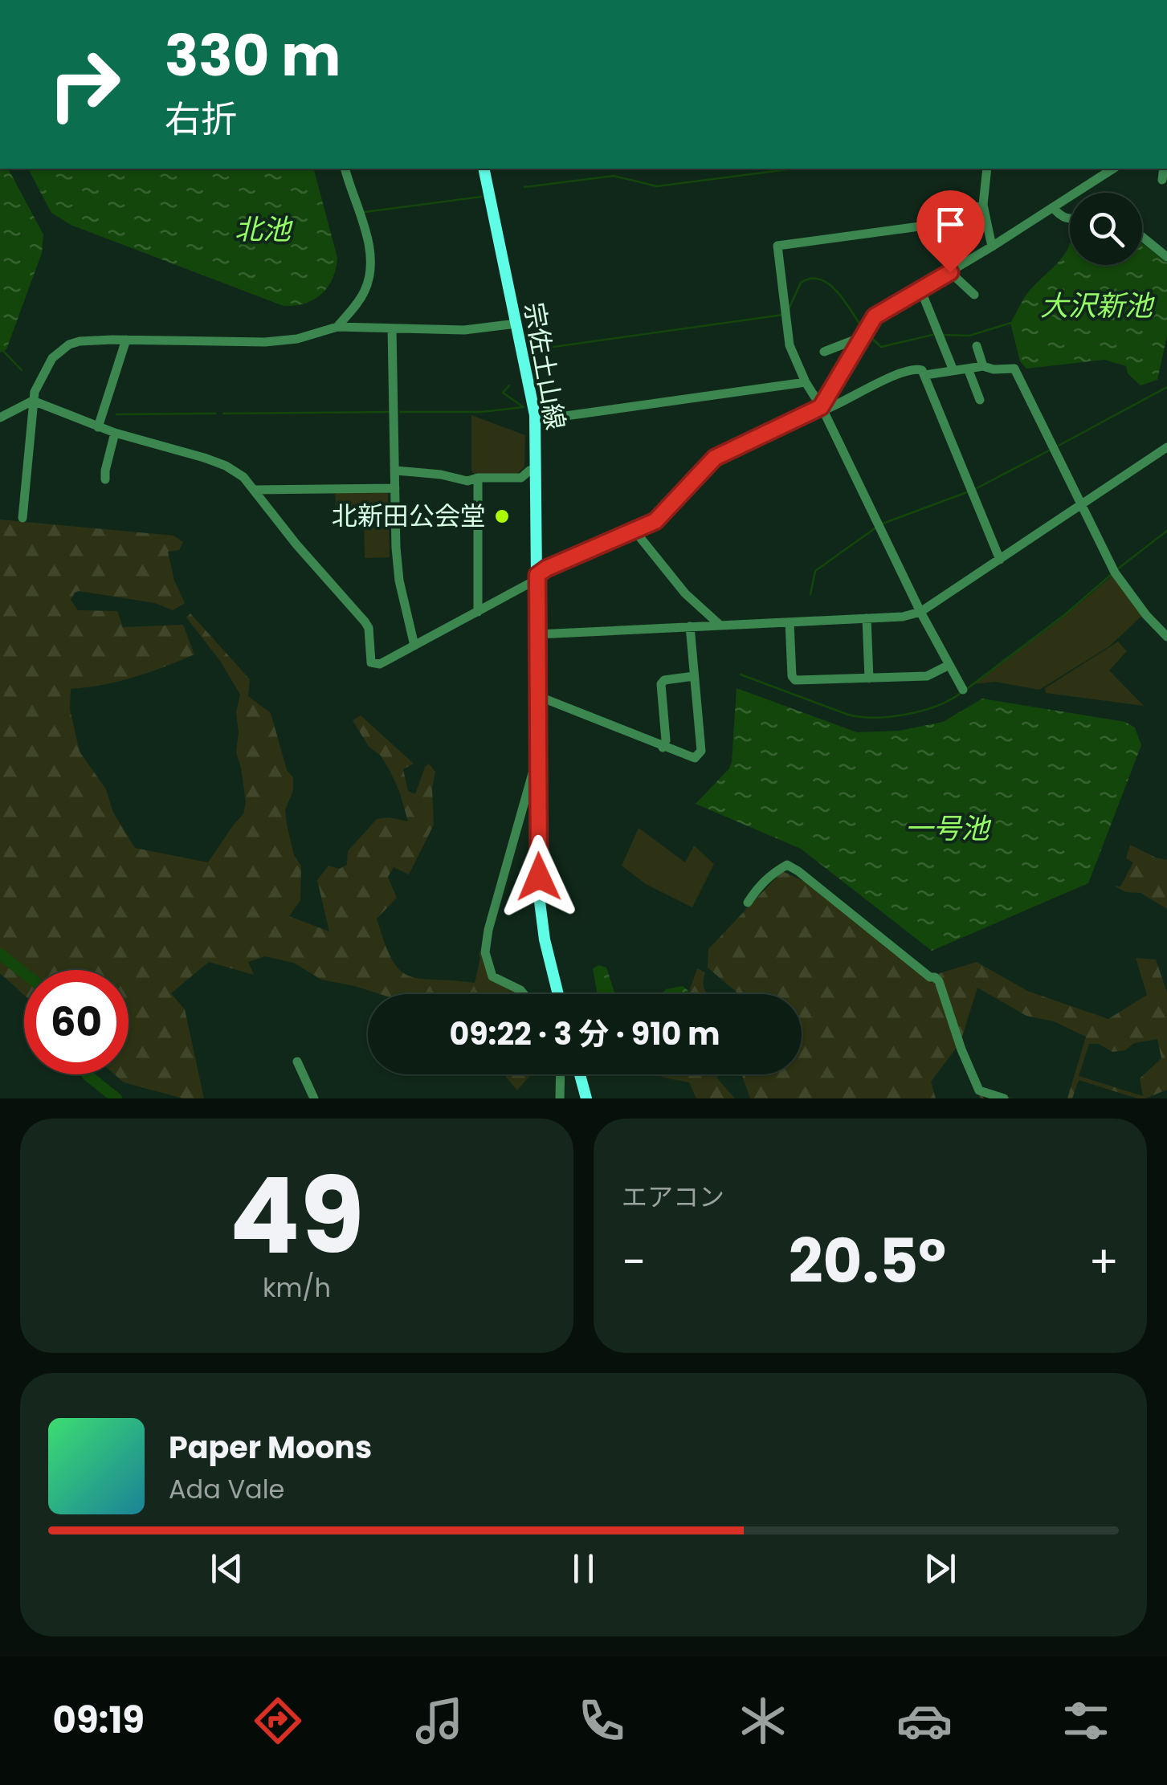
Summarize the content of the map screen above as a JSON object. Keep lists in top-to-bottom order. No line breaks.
{"streets":{"main road":["宗佐土山線"]},"water":["北池","大沢新池","一号池"],"places":["北新田公会堂"],"page":{"turn":["330 m","右折"],"limit":"60","trip":"09:22 · 3 分 · 910 m","tile":[["49","km/h"],"エアコン"],"heat":["−","20.5°","+"],"song":["Paper Moons","Ada Vale"],"tabs":"09:19"}}
